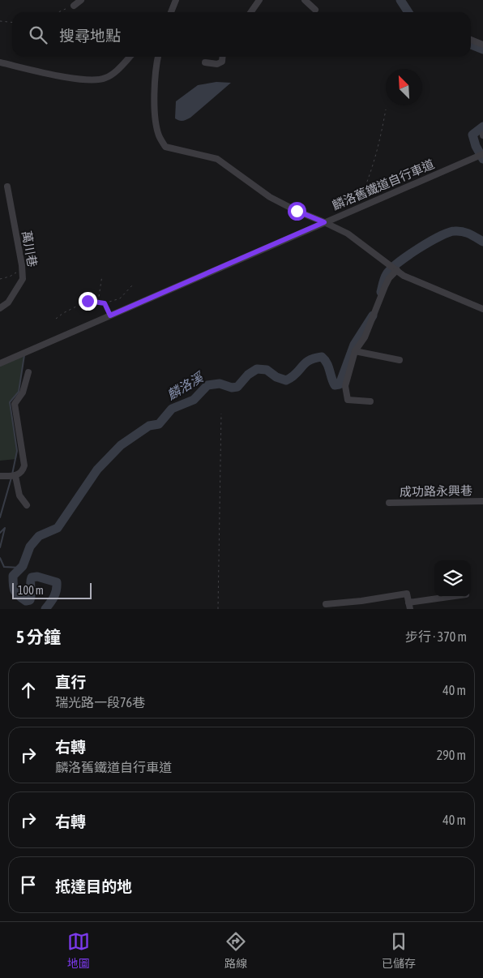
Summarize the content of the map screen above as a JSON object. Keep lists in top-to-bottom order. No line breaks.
{"streets":{"street":["麟洛舊鐵道自行車道","萬川巷","成功路永興巷"]},"water":["麟洛溪"],"scale_bar":"100 m","north":"top left","page":{"search":"搜尋地點","scale":"100 m","heading":["5 分鐘","步行 · 370 m"],"list":[["直行","瑞光路一段76巷","40 m"],["右轉","麟洛舊鐵道自行車道","290 m"],["右轉","40 m"],"抵達目的地"],"nav":["地圖","路線","已儲存"]}}
